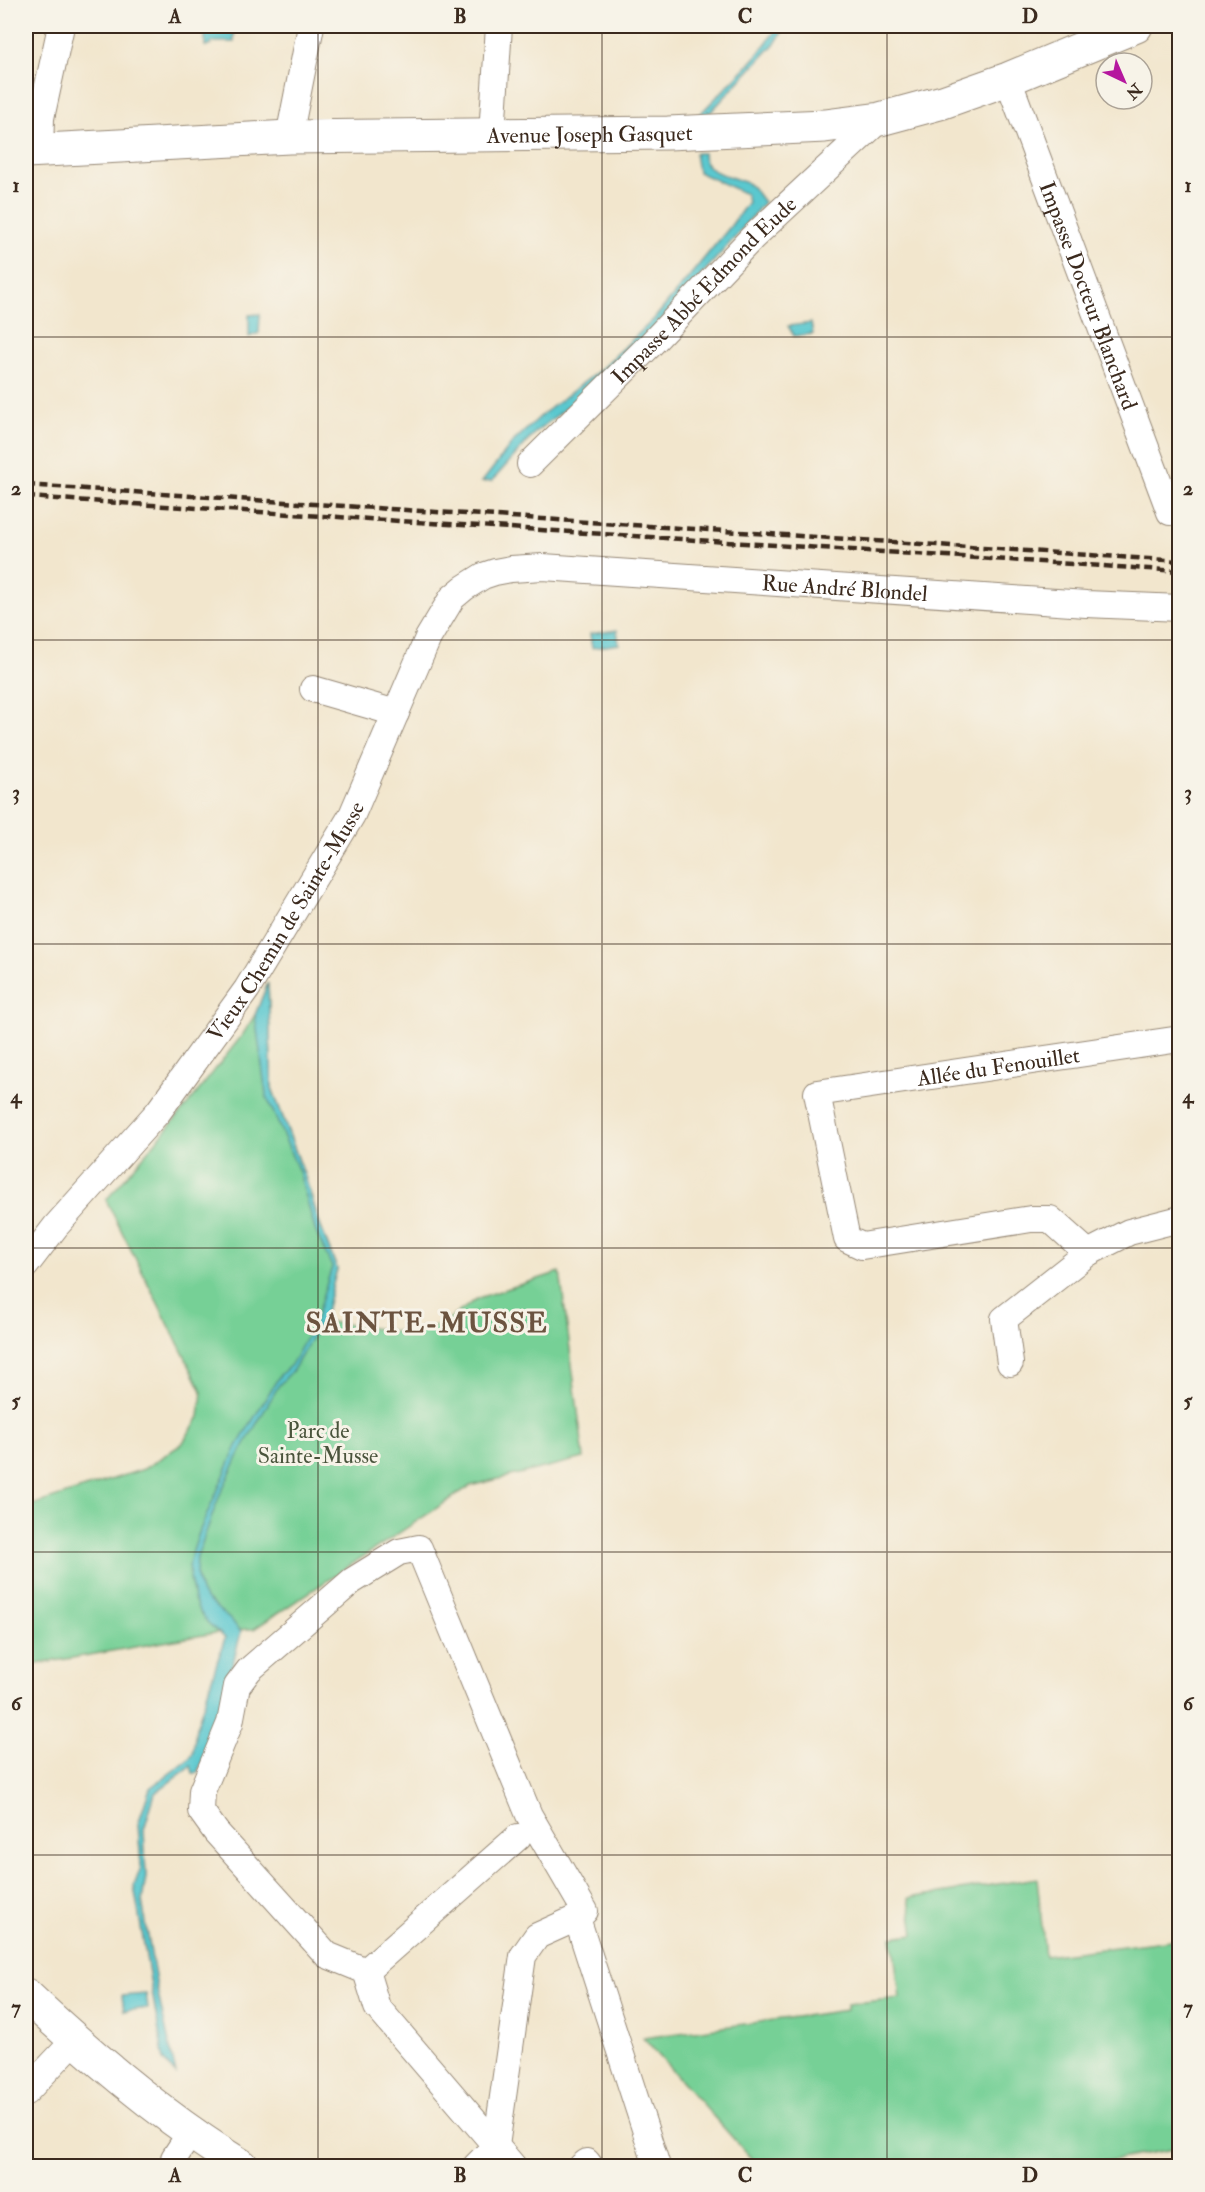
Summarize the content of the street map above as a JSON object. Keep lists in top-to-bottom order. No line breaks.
{"streets":{"main road":["Avenue Joseph Gasquet"],"street":["Impasse Abbé Edmond Eude","Impasse Docteur Blanchard","Rue André Blondel","Vieux Chemin de Sainte-Musse","Allée du Fenouillet"]},"crossings":[["Avenue Joseph Gasquet","Impasse Abbé Edmond Eude"],["Avenue Joseph Gasquet","Impasse Docteur Blanchard"],["Rue André Blondel","Vieux Chemin de Sainte-Musse"]],"districts":["SAINTE-MUSSE"],"parks":["Parc de Sainte-Musse"],"north":"bottom right","grid":{"columns":["A","B","C","D"],"rows":["1","2","3","4","5","6","7"]}}
